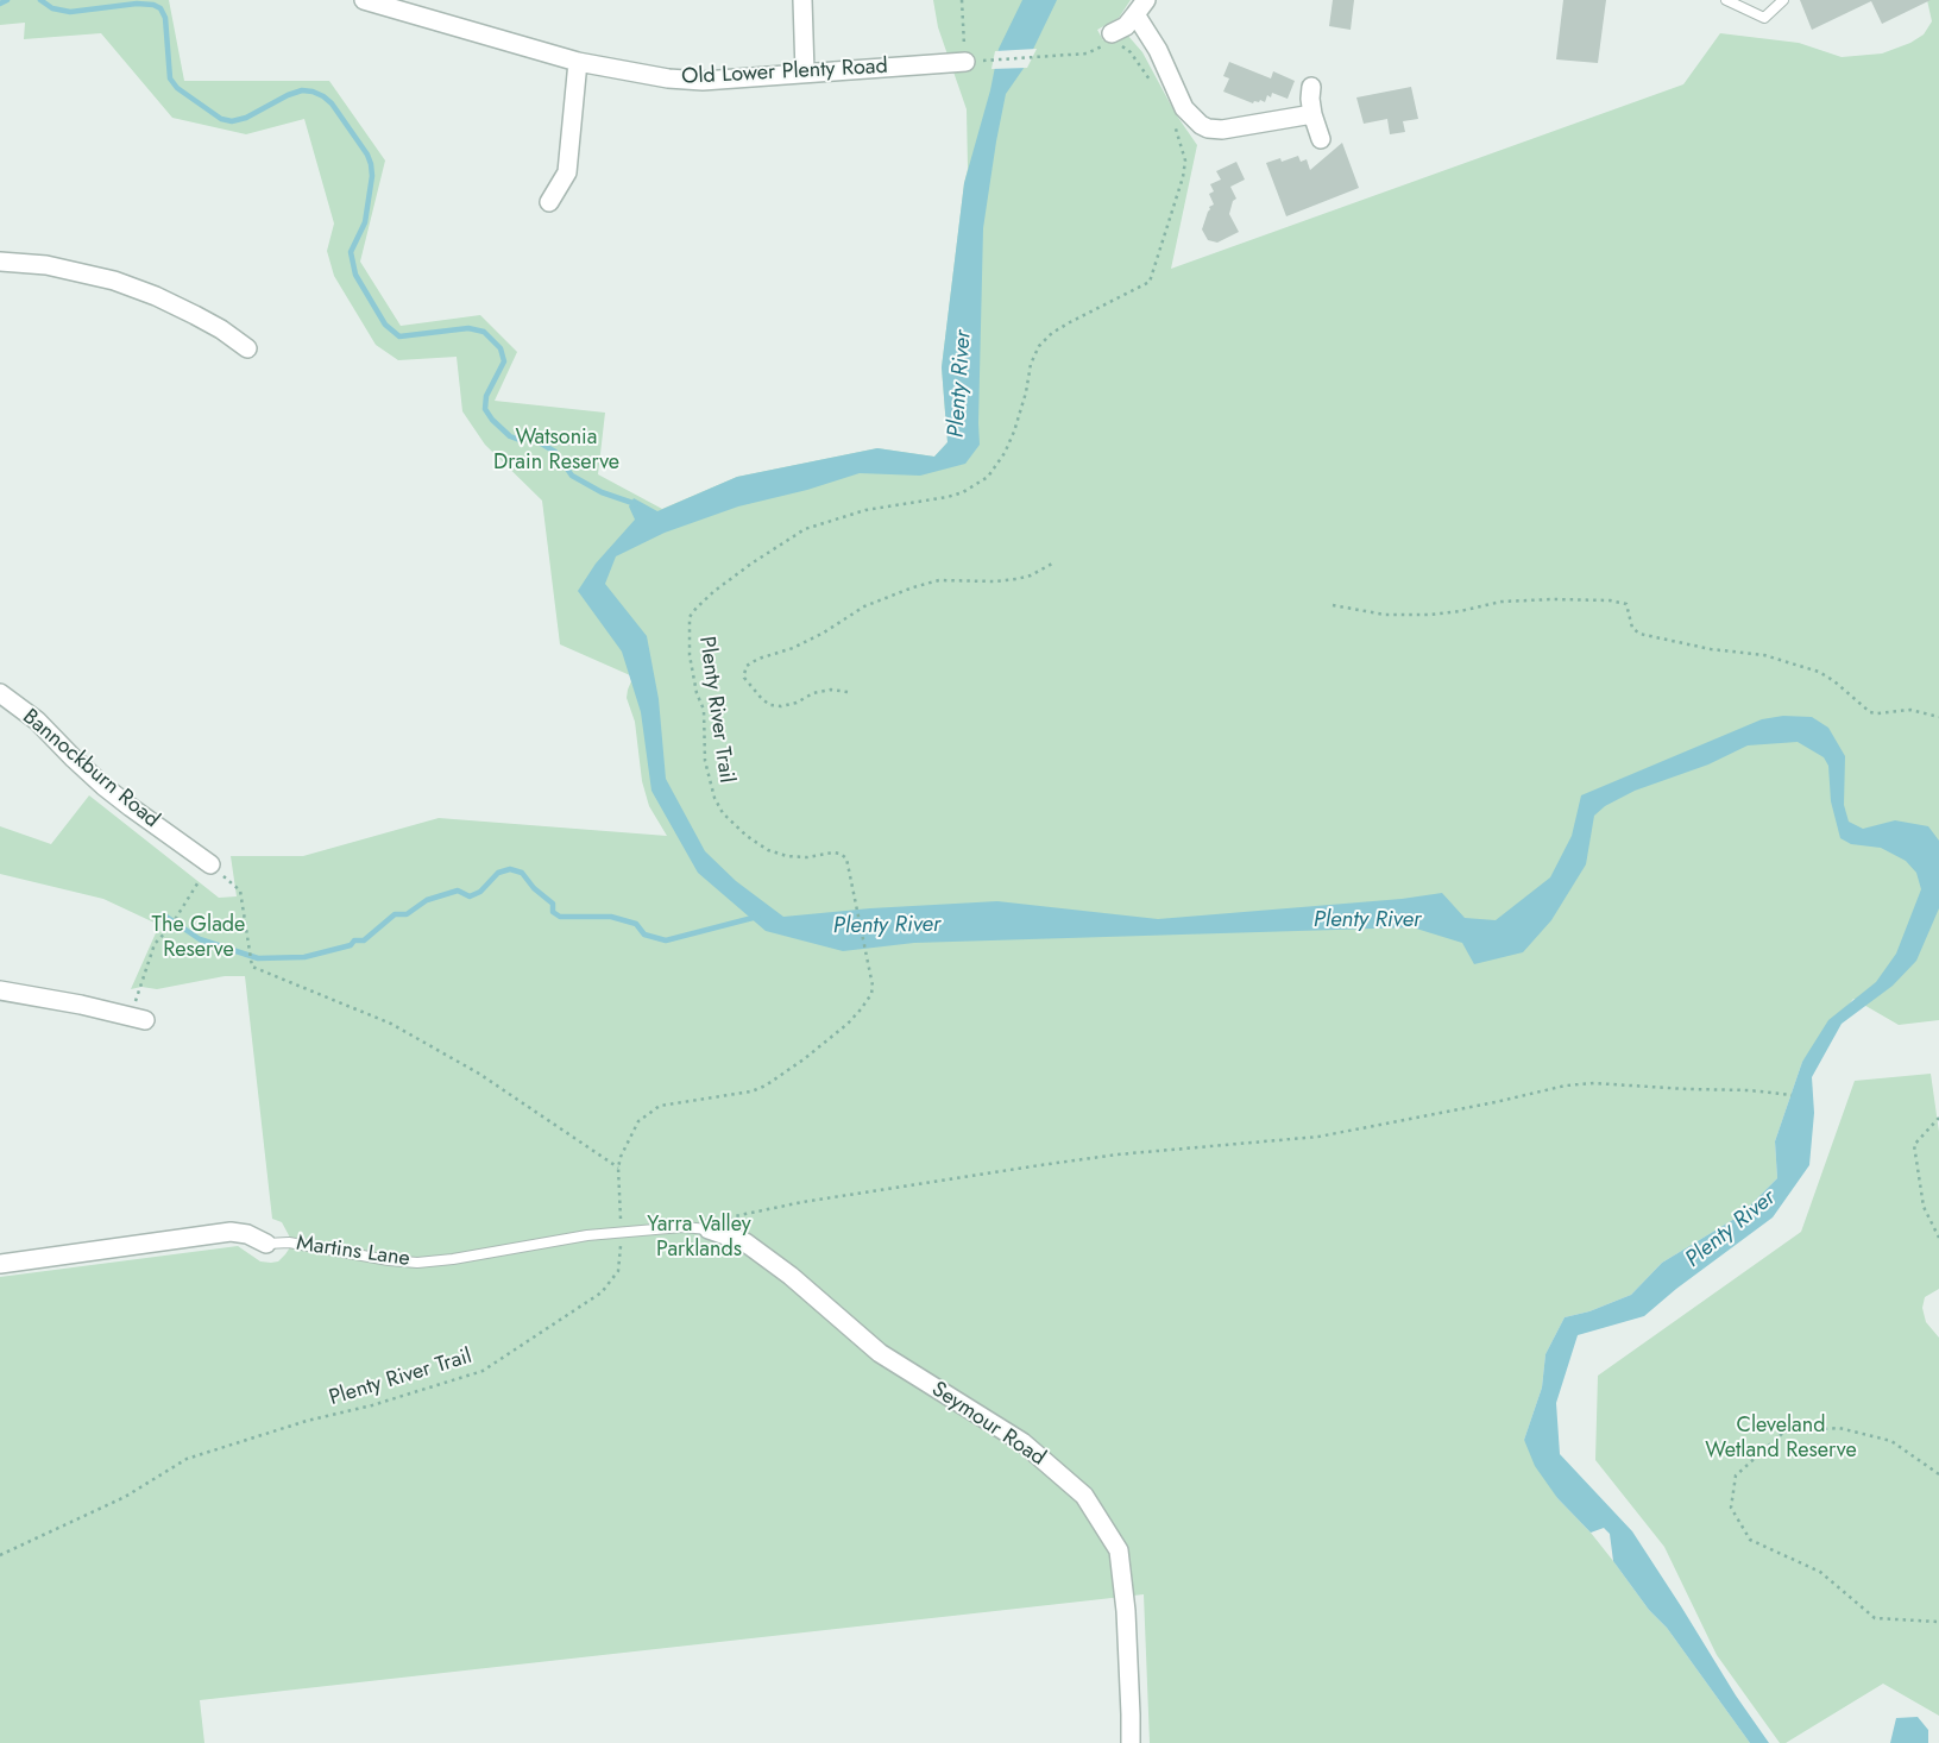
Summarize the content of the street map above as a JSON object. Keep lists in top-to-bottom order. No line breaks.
{"streets":{"street":["Old Lower Plenty Road","Bannockburn Road","Martins Lane","Seymour Road"],"path":["Plenty River Trail"]},"crossings":[["Plenty River Trail","Martins Lane"],["Martins Lane","Seymour Road"]],"water":["Plenty River"],"parks":["Watsonia Drain Reserve","The Glade Reserve","Yarra Valley Parklands","Cleveland Wetland Reserve"]}
